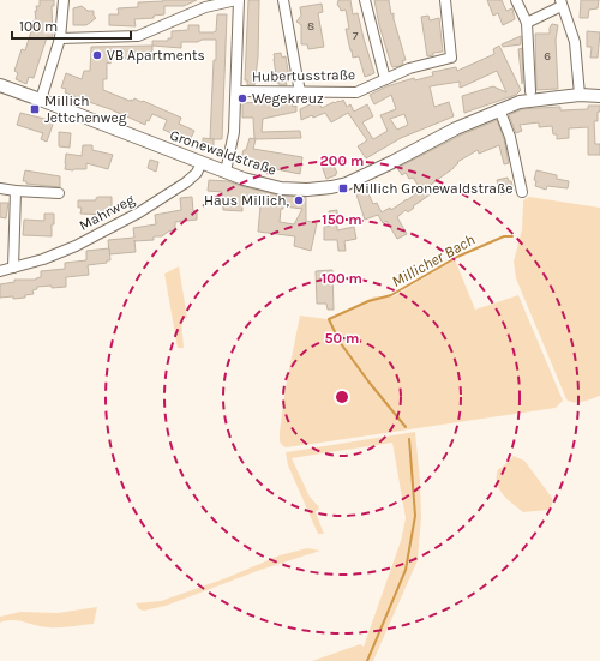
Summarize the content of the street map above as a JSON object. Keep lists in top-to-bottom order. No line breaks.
{"streets":{"main road":["Gronewaldstraße"],"street":["Hubertusstraße","Mahrweg"]},"crossings":[["Gronewaldstraße","Mahrweg"]],"water":["Millicher Bach"],"places":{"other":["VB Apartments","Wegekreuz","Haus Millich,"],"transit":["Millich Jettchenweg","Millich Gronewaldstraße"]},"house_numbers":["8","7","6"],"scale_bar":"100 m","rings":["200 m","150 m","100 m","50 m"]}
